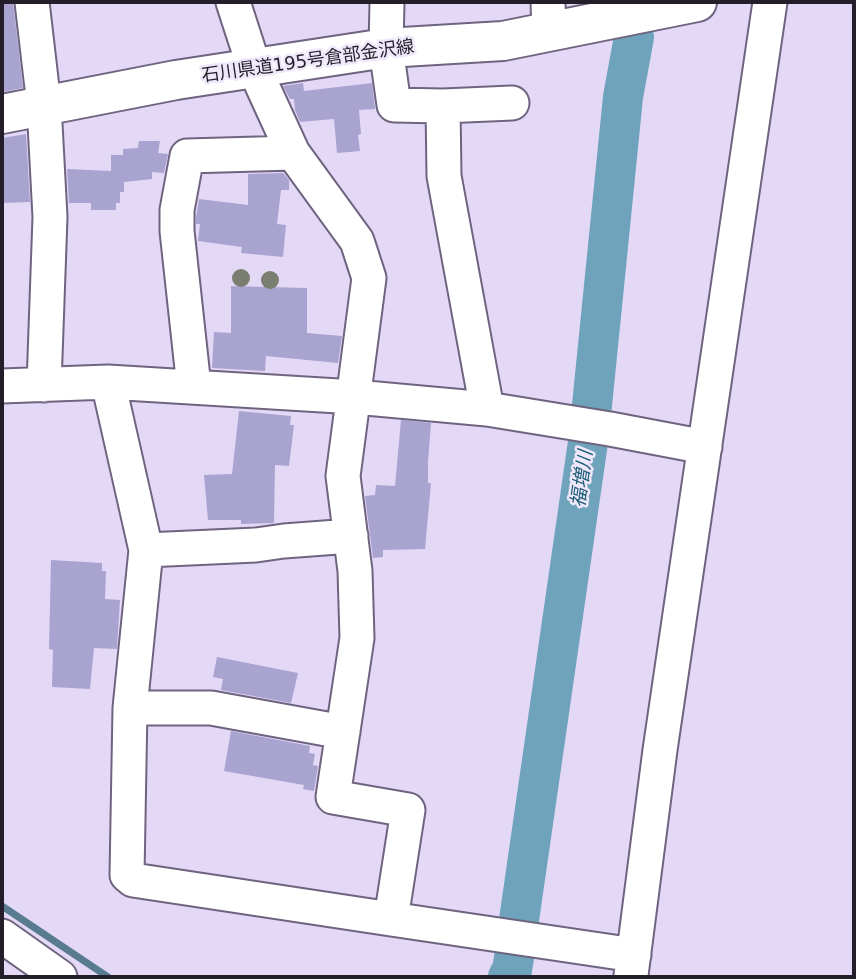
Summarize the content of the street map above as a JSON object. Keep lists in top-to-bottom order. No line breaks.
{"streets":{"main road":["石川県道195号倉部金沢線"]},"water":["福増川"]}
